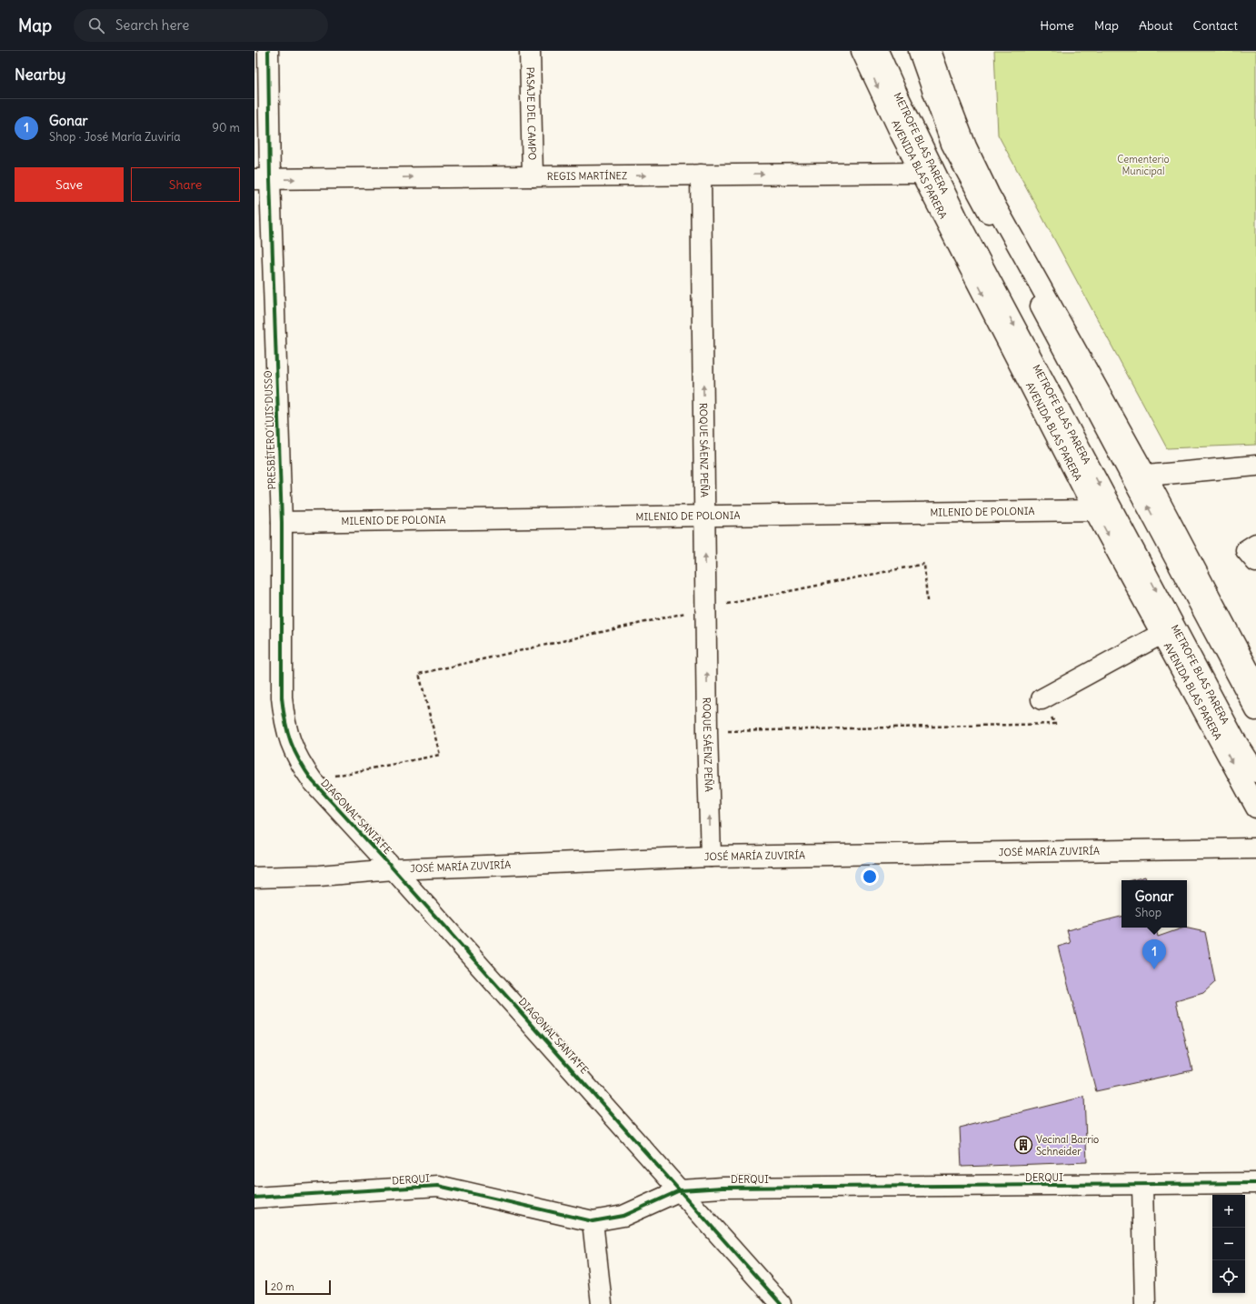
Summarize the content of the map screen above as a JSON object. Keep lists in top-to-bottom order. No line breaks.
{"streets":{"street":["PASAJE DEL CAMPO","METROFE BLAS PARERA","AVENIDA BLAS PARERA","REGIS MARTÍNEZ","PRESBÍTERO LUIS DUSSO","ROQUE SÁENZ PEÑA","MILENIO DE POLONIA","DIAGONAL SANTA FE","JOSÉ MARÍA ZUVIRÍA","DERQUI"]},"crossings":[["PASAJE DEL CAMPO","REGIS MARTÍNEZ"],["AVENIDA BLAS PARERA","REGIS MARTÍNEZ"],["AVENIDA BLAS PARERA","MILENIO DE POLONIA"],["REGIS MARTÍNEZ","PRESBÍTERO LUIS DUSSO"],["REGIS MARTÍNEZ","ROQUE SÁENZ PEÑA"],["PRESBÍTERO LUIS DUSSO","MILENIO DE POLONIA"],["PRESBÍTERO LUIS DUSSO","DIAGONAL SANTA FE"],["ROQUE SÁENZ PEÑA","MILENIO DE POLONIA"],["ROQUE SÁENZ PEÑA","JOSÉ MARÍA ZUVIRÍA"],["DIAGONAL SANTA FE","JOSÉ MARÍA ZUVIRÍA"],["DIAGONAL SANTA FE","DERQUI"]],"one_way":["REGIS MARTÍNEZ","ROQUE SÁENZ PEÑA"],"parks":["Cementerio Municipal"],"places":{"building":["Vecinal Barrio Schneider"]},"scale_bar":"20 m","page":{"header":"Map","search":"Search here","nav":["Home","Map","About","Contact"],"heading":"Nearby","list":[{"mark":"1","name":"Gonar","note":"Shop · José María Zuviría","value":"90 m"}],"buttons":["Save","Share"],"popup":["Gonar","Shop"],"pins":"1","map_buttons":["+","−"],"scale":"20 m"}}
